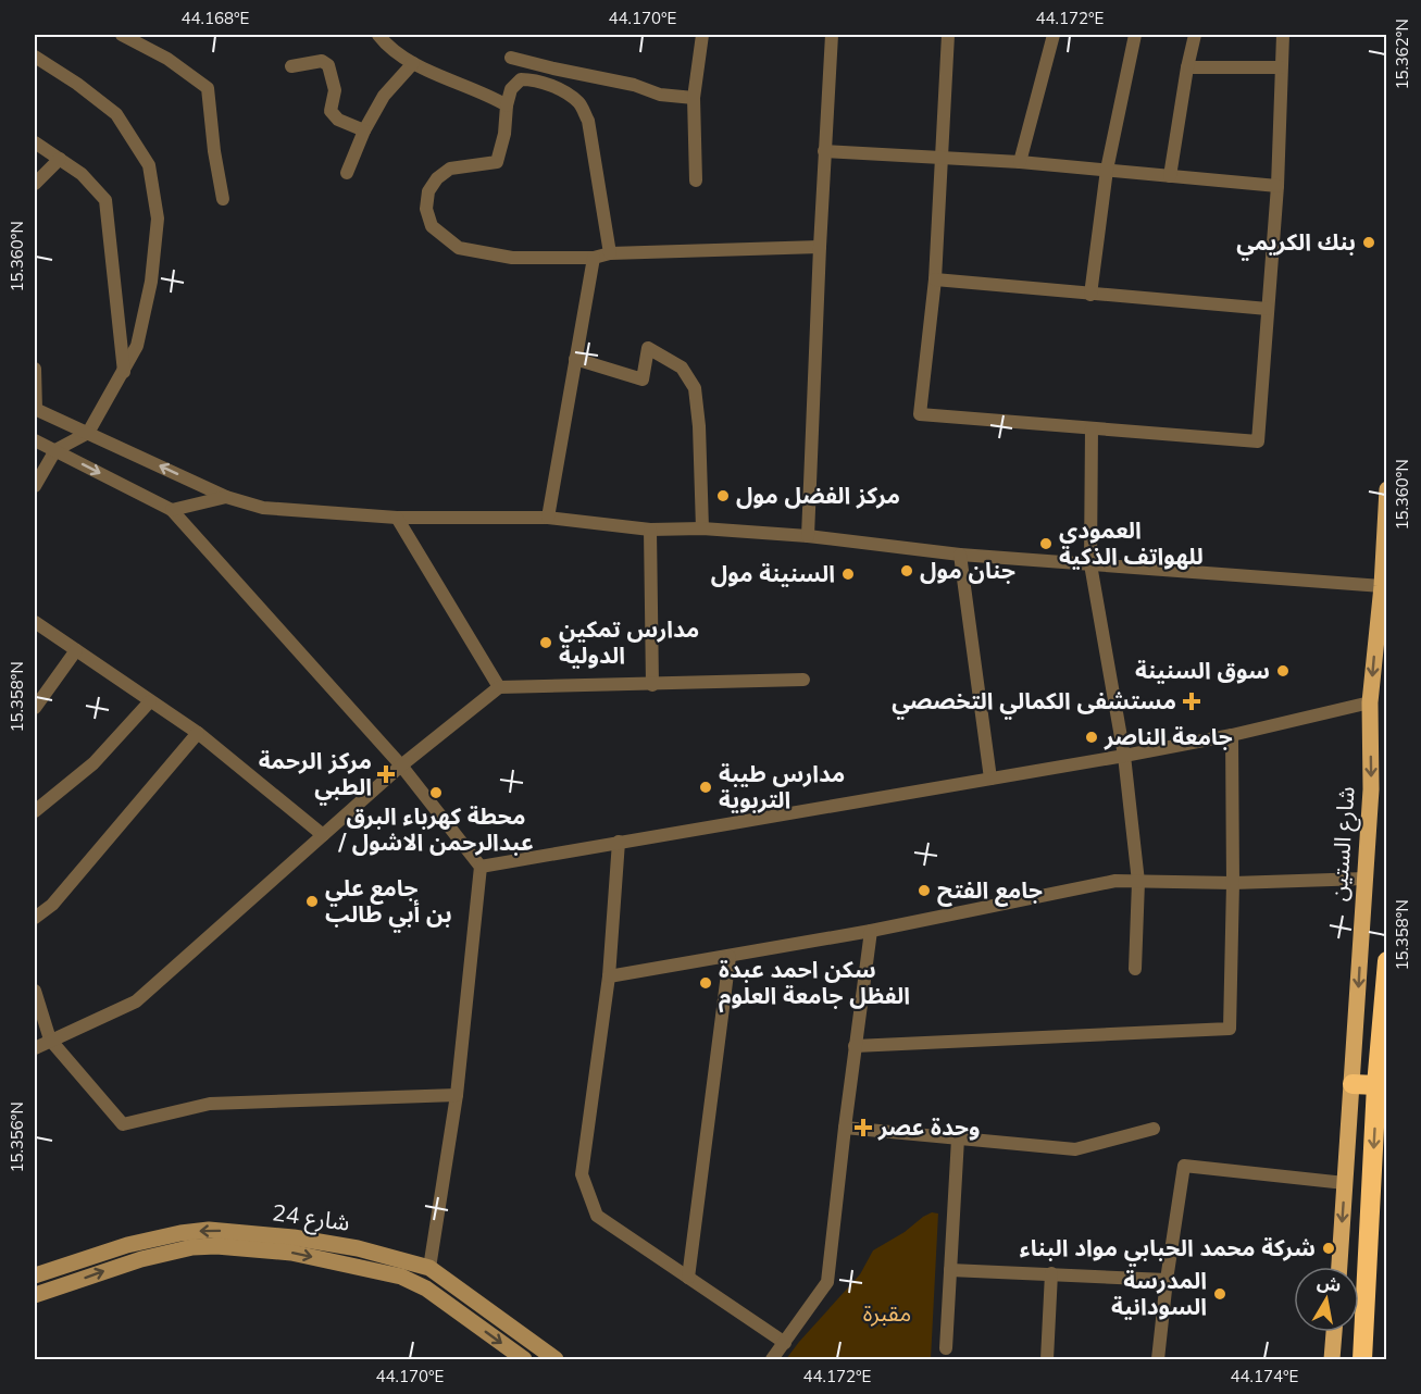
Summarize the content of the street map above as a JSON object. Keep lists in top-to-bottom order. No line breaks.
{"streets":{"main road":["شارع الستين"],"street":["شارع 24"]},"one_way":["شارع الستين"],"parks":["مقبرة"],"places":{"other":["بنك الكريمي","مركز الفضل مول","العمودي للهواتف الذكية","جنان مول","السنينة مول","مدارس تمكين الدولية","سوق السنينة","جامعة الناصر","مدارس طيبة التربوية","محطة كهرباء البرق / عبدالرحمن الاشول","جامع الفتح","جامع علي بن أبي طالب","سكن احمد عبدة الفظل جامعة العلوم","شركة محمد الحبابي مواد البناء","المدرسة السودانية"],"health":["مستشفى الكمالي التخصصي","مركز الرحمة الطبي","وحدة عصر"]},"north":"top","coordinates":["44.168°E","44.170°E","44.172°E","15.362°N","15.360°N","15.358°N","15.356°N","44.174°E"]}
